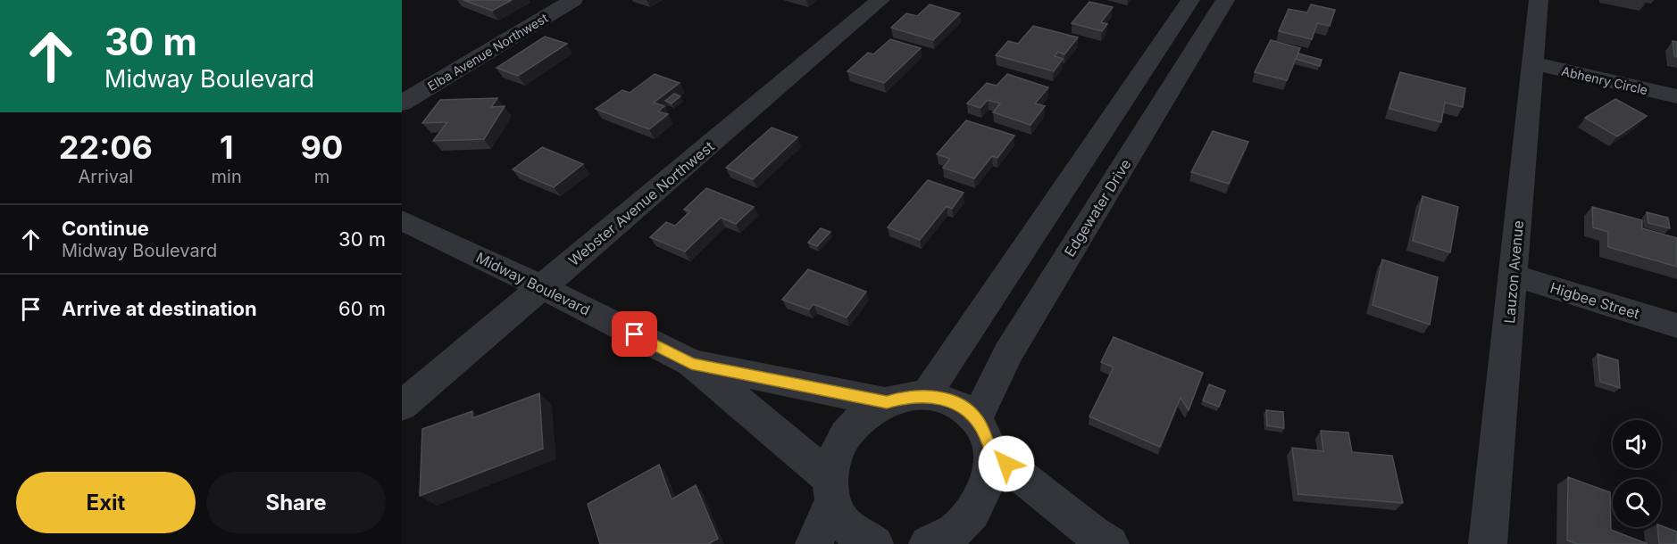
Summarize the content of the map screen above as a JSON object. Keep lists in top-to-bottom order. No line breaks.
{"streets":{"street":["Elba Avenue Northwest","Abhenry Circle","Webster Avenue Northwest","Edgewater Drive","Lauzon Avenue","Midway Boulevard","Higbee Street"]},"crossings":[["Abhenry Circle","Lauzon Avenue"],["Webster Avenue Northwest","Midway Boulevard"],["Lauzon Avenue","Higbee Street"]],"page":{"turn":["30 m","Midway Boulevard"],"eta":["22:06","Arrival","1","min","90","m"],"list":[{"name":"Continue","note":"Midway Boulevard","value":"30 m"},{"name":"Arrive at destination","value":"60 m"}],"buttons":["Exit","Share"]}}
